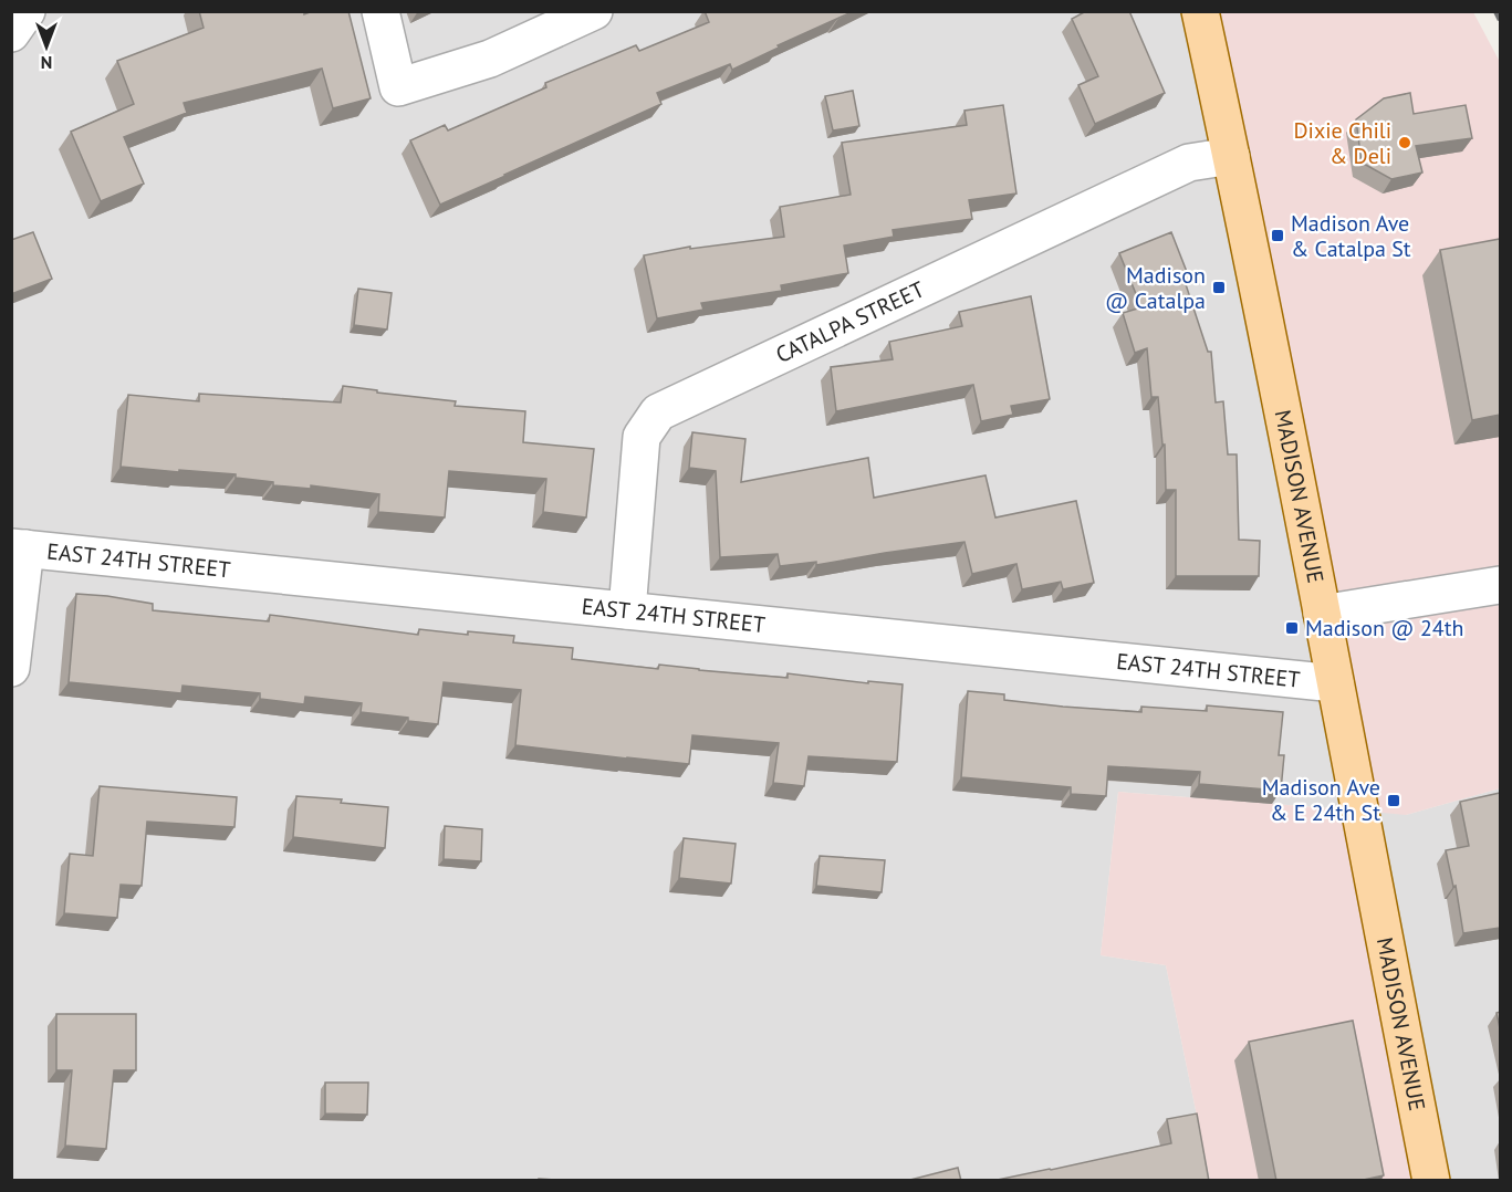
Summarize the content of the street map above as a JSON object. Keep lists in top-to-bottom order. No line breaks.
{"streets":{"main road":["MADISON AVENUE"],"street":["CATALPA STREET","EAST 24TH STREET"]},"crossings":[["CATALPA STREET","MADISON AVENUE"],["CATALPA STREET","EAST 24TH STREET"],["MADISON AVENUE","EAST 24TH STREET"]],"places":{"other":["Dixie Chili & Deli"],"transit":["Madison Ave & Catalpa St","Madison @ Catalpa","Madison @ 24th","Madison Ave & E 24th St"]},"north":"bottom"}
